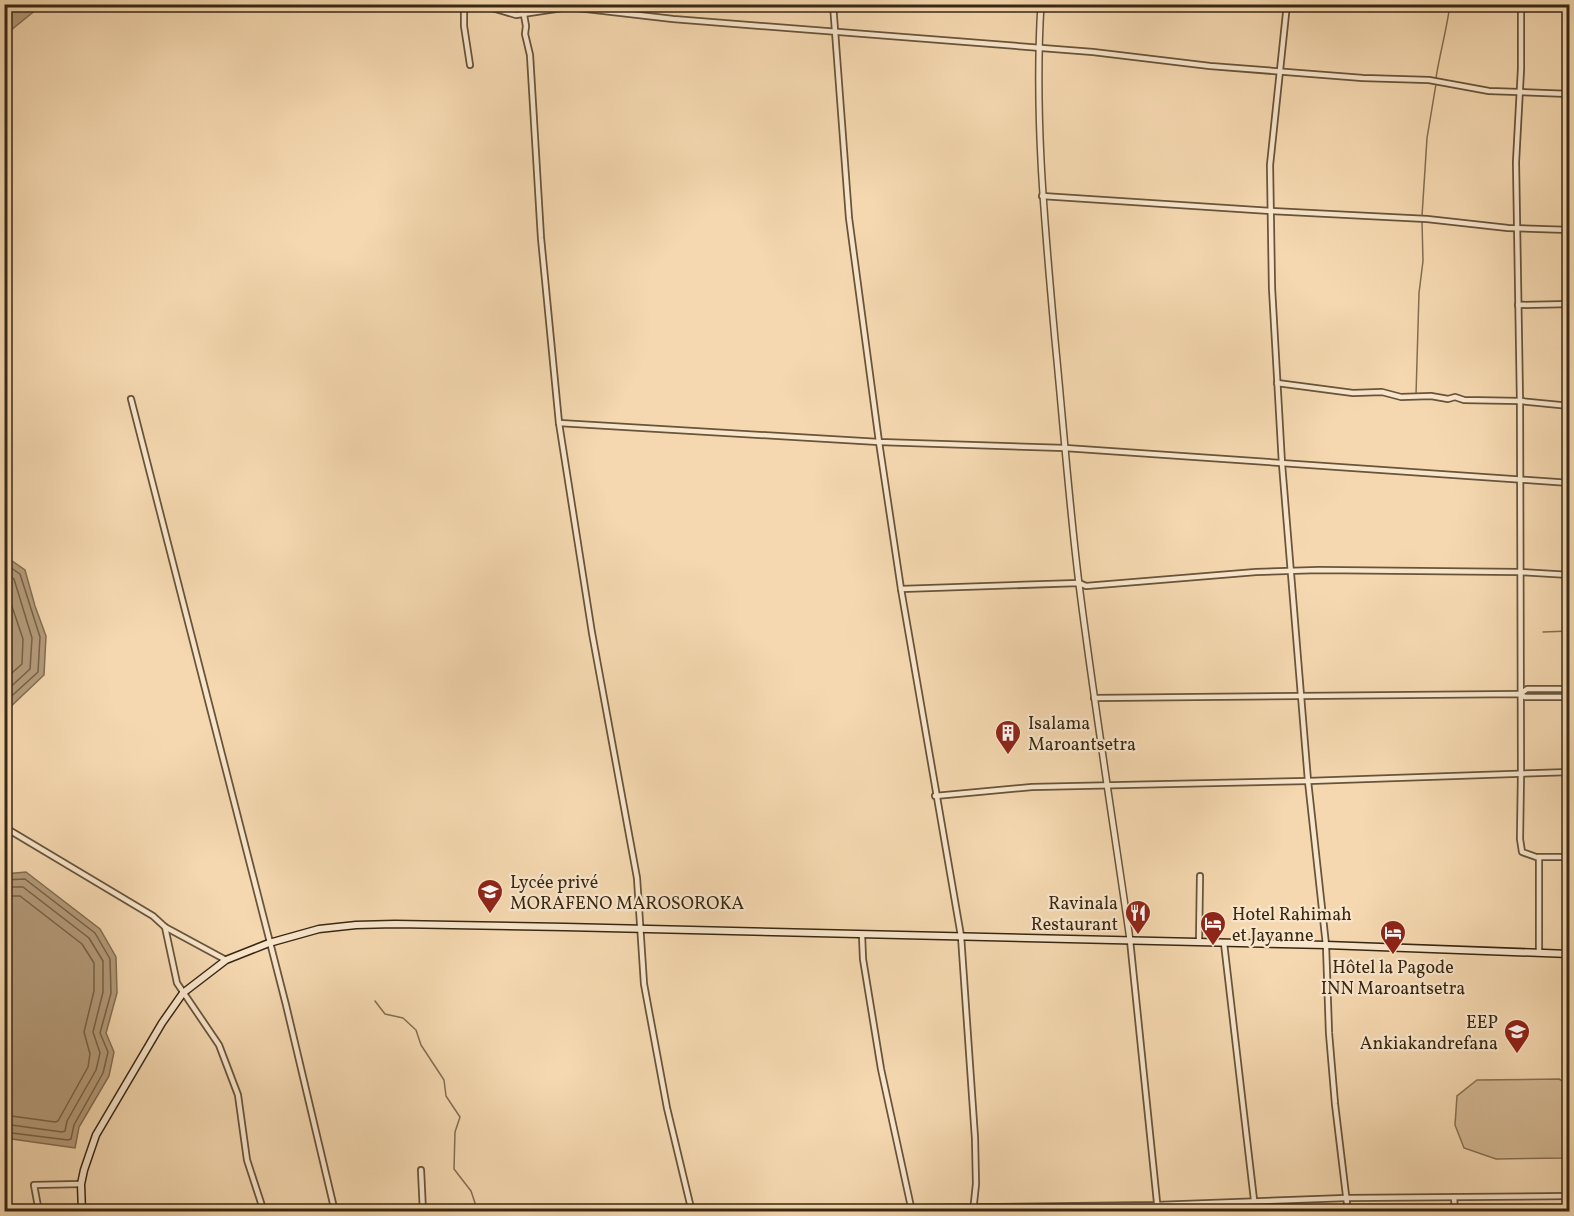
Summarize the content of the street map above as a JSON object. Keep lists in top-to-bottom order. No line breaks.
{"places":{"building":["Isalama Maroantsetra"],"school or university":["Lycée privé MORAFENO MAROSOROKA","EEP Ankiakandrefana"],"restaurant":["Ravinala Restaurant"],"hotel":["Hotel Rahimah et Jayanne","Hôtel la Pagode INN Maroantsetra"]}}
